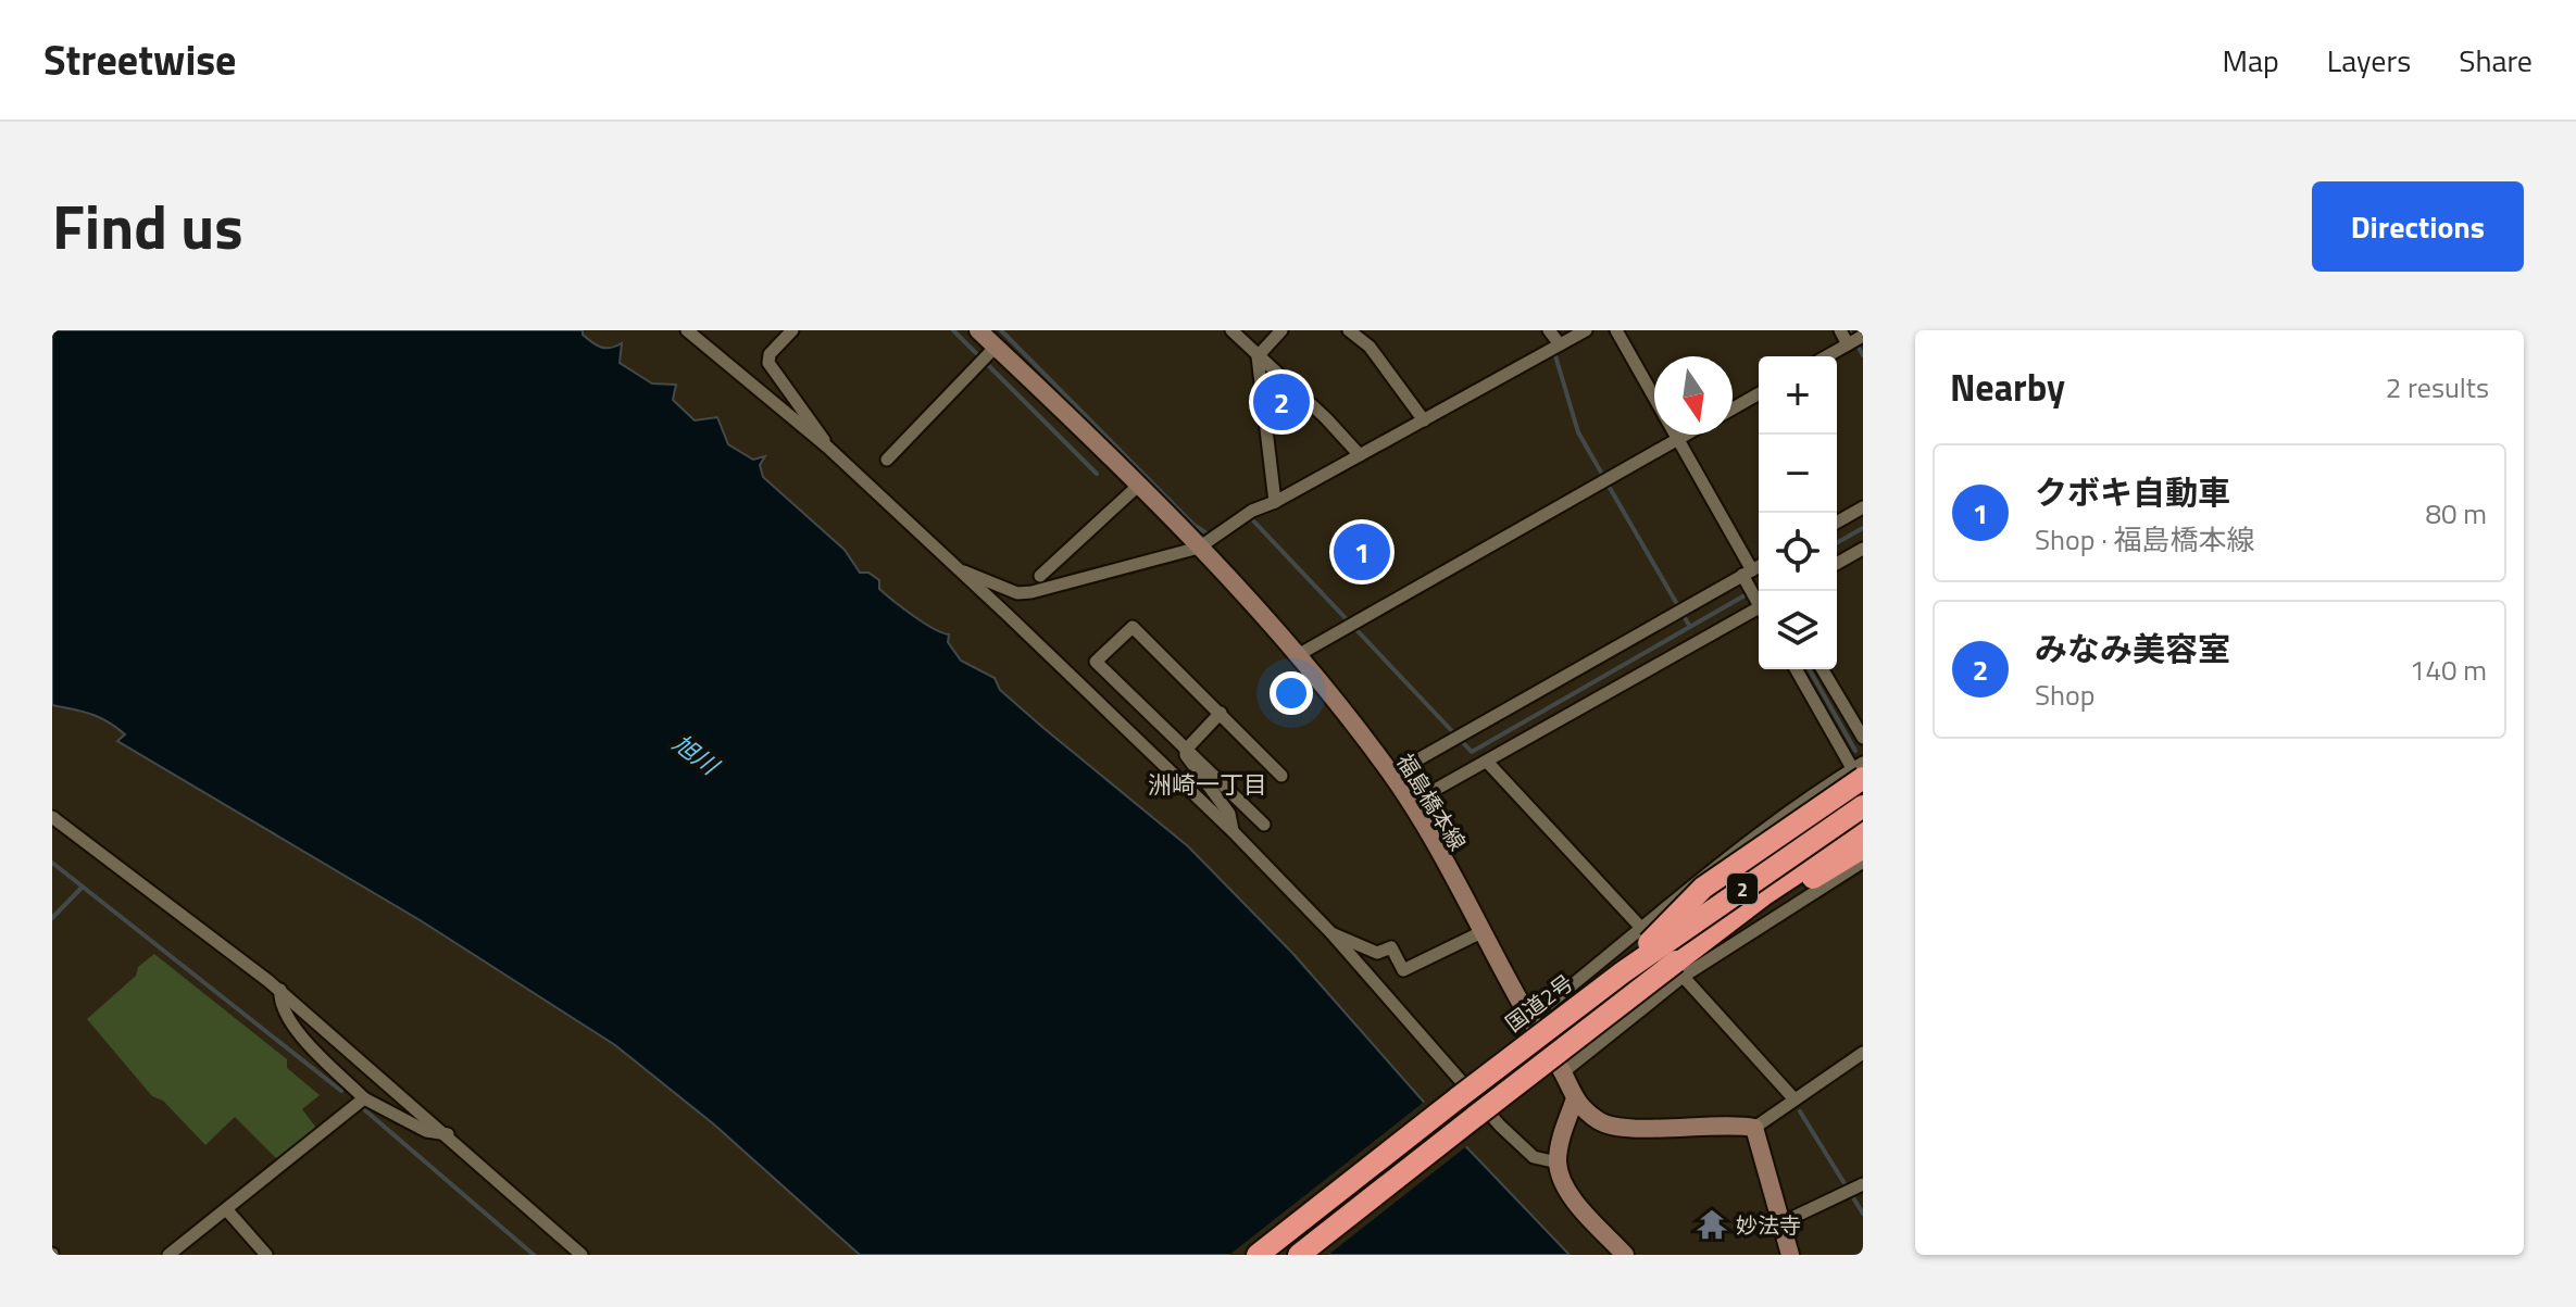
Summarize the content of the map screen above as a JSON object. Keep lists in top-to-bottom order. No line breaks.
{"streets":{"highway":["2","国道2号"],"main road":["福島橋本線"]},"districts":["洲崎一丁目"],"water":["旭川"],"places":{"temple":["妙法寺"]},"north":"bottom","page":{"header":"Streetwise","nav":["Map","Layers","Share"],"title":"Find us","buttons":"Directions","heading":["Nearby","2 results"],"map_buttons":["+","−"],"pins":["2","1"],"list":[{"mark":"1","name":"クボキ自動車","note":"Shop · 福島橋本線","value":"80 m"},{"mark":"2","name":"みなみ美容室","note":"Shop","value":"140 m"}]}}
